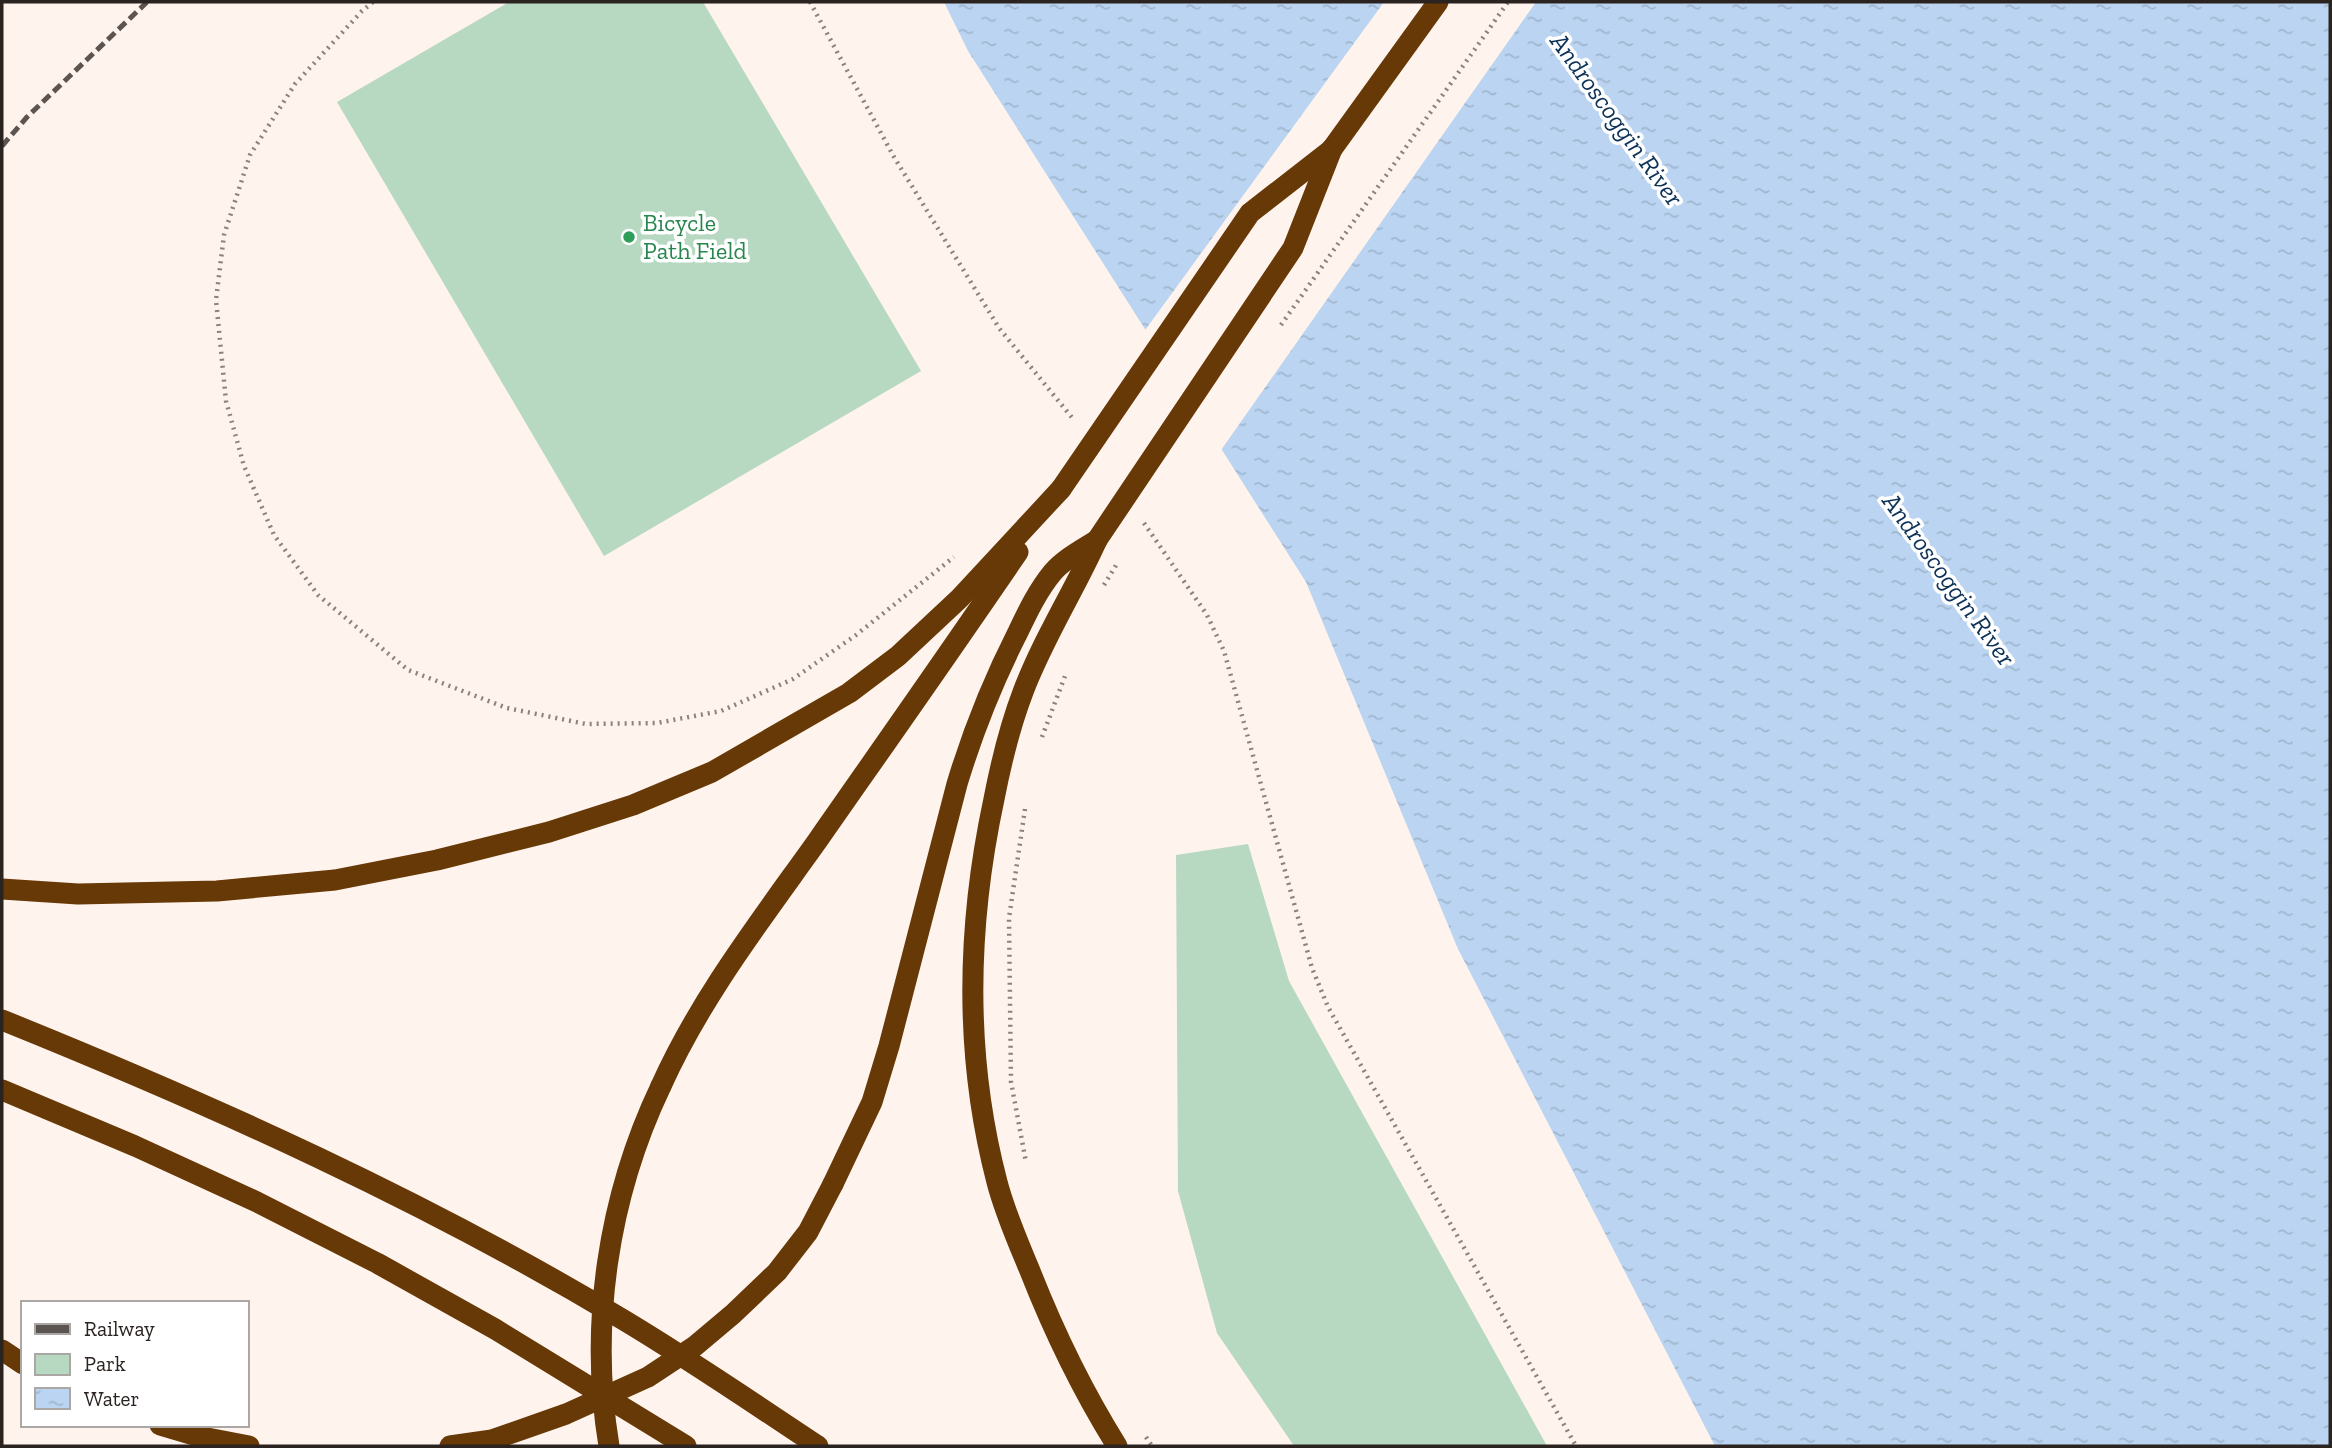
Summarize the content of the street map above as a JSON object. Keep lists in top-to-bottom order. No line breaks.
{"water":["Androscoggin River"],"places":["Bicycle Path Field"],"legend":["Railway","Park","Water"]}
